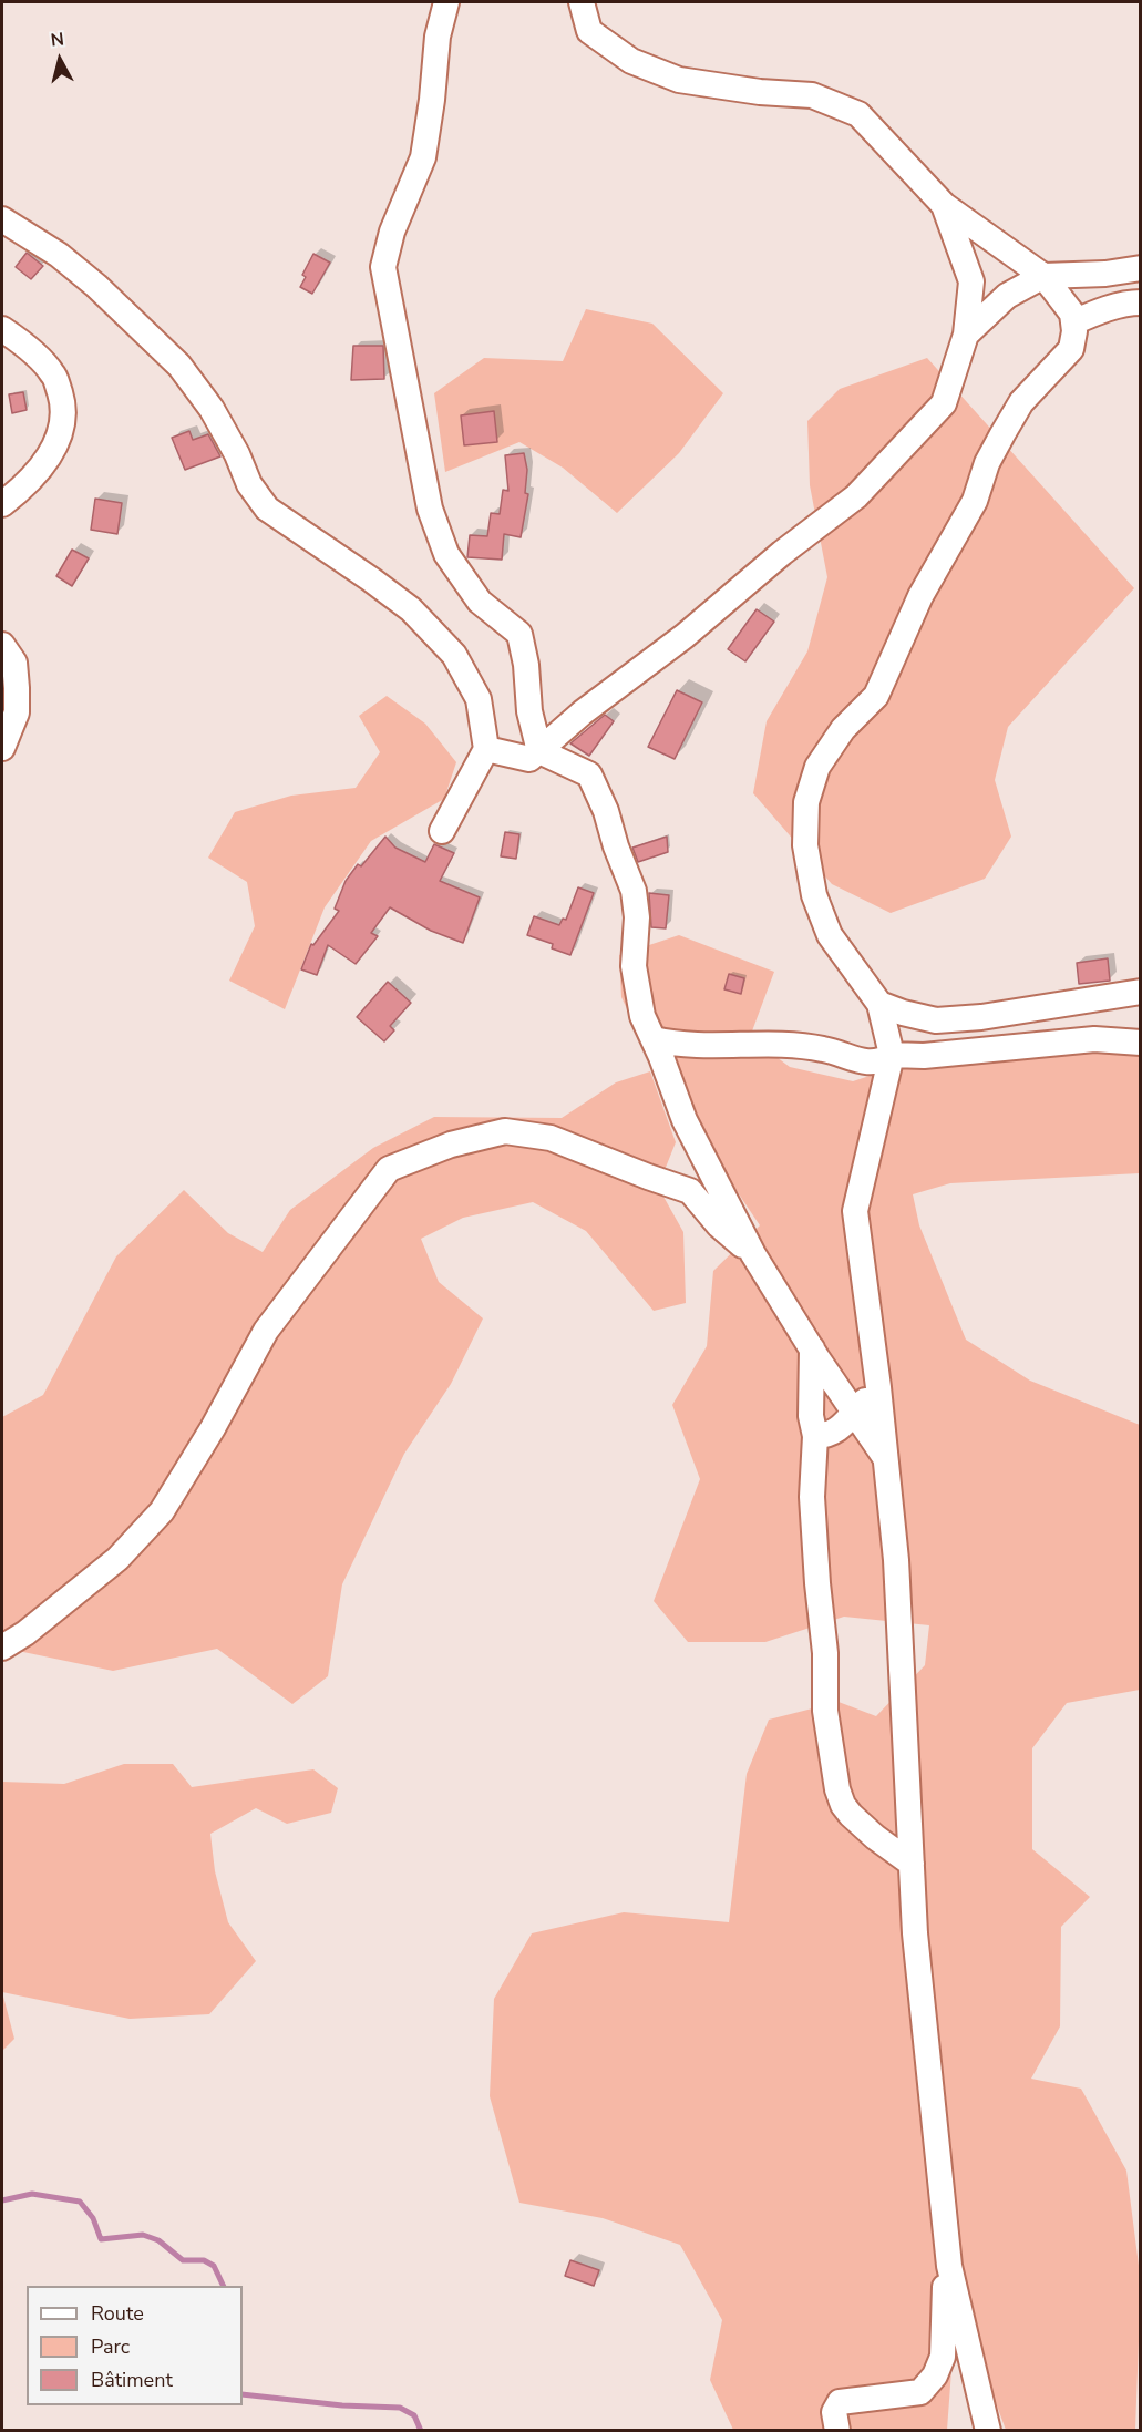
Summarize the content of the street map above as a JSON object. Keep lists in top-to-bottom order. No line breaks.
{"legend":["Route","Parc","Bâtiment"],"north":"top"}
